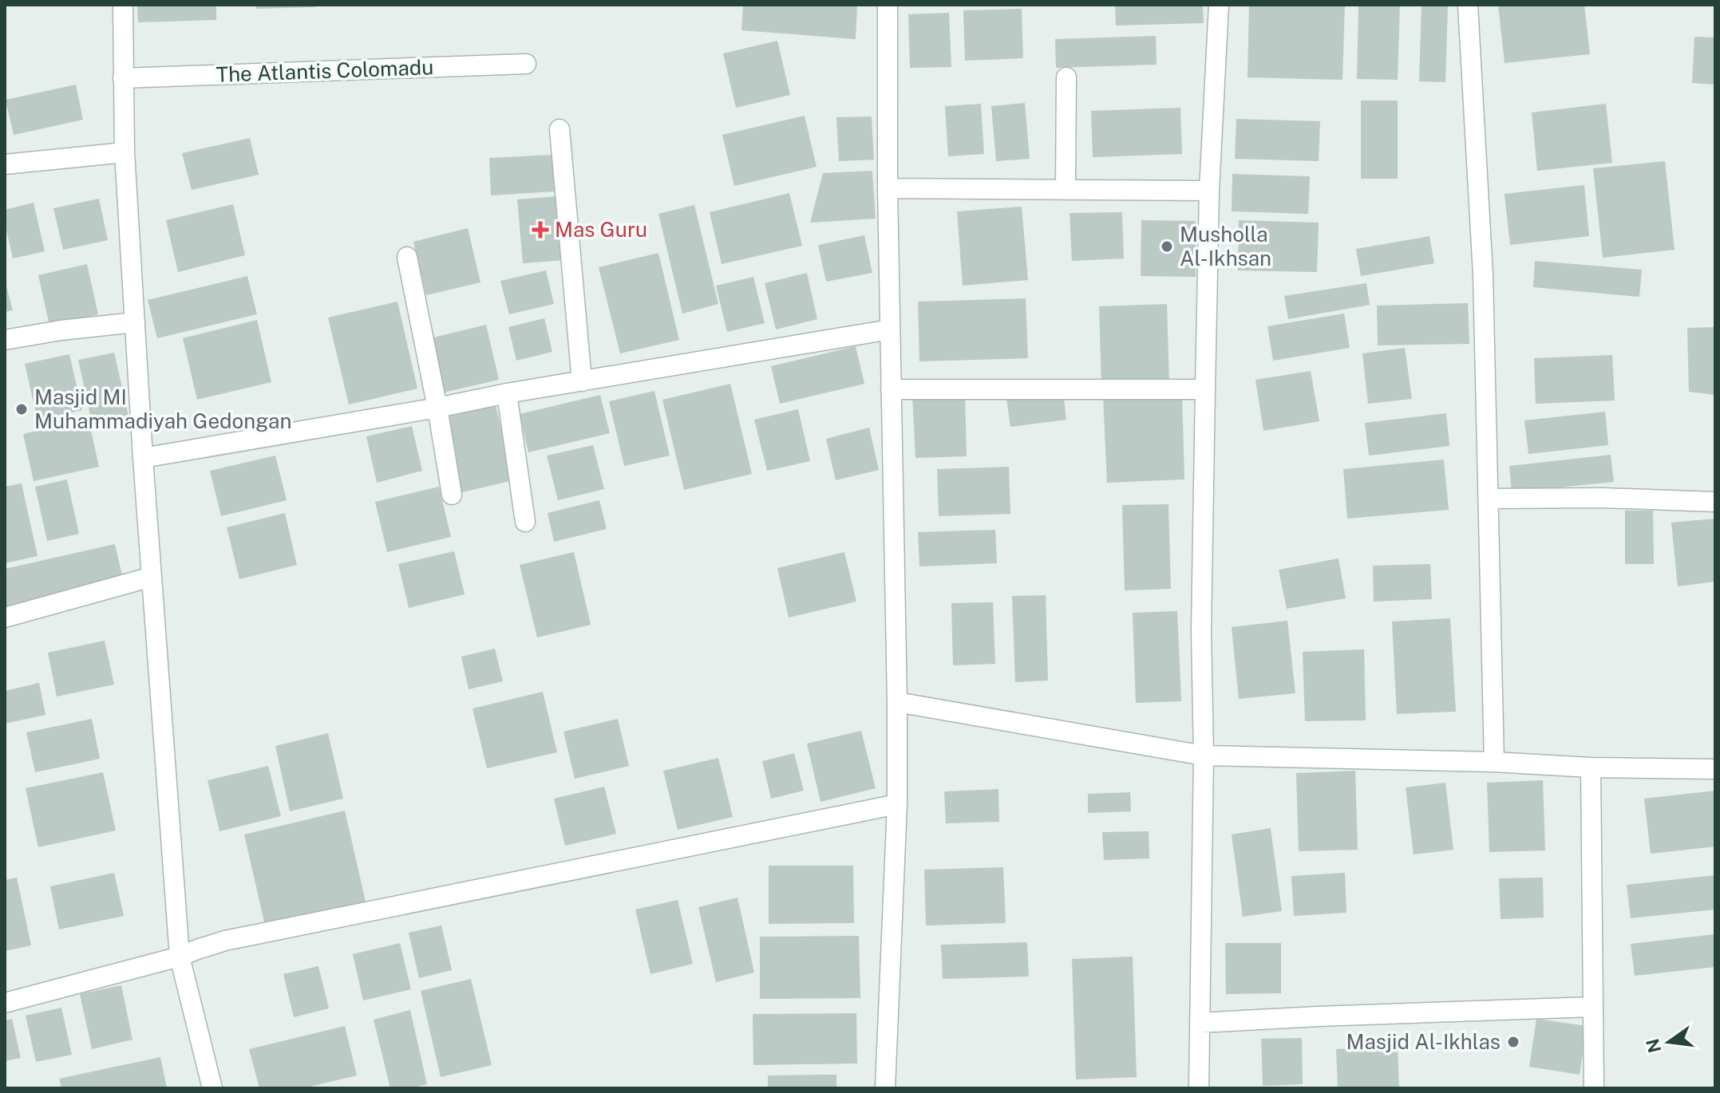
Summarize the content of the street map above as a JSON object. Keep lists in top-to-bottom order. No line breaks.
{"streets":{"street":["The Atlantis Colomadu"]},"places":{"health":["Mas Guru"],"other":["Musholla Al-Ikhsan","Masjid MI Muhammadiyah Gedongan","Masjid Al-Ikhlas"]},"north":"left"}
